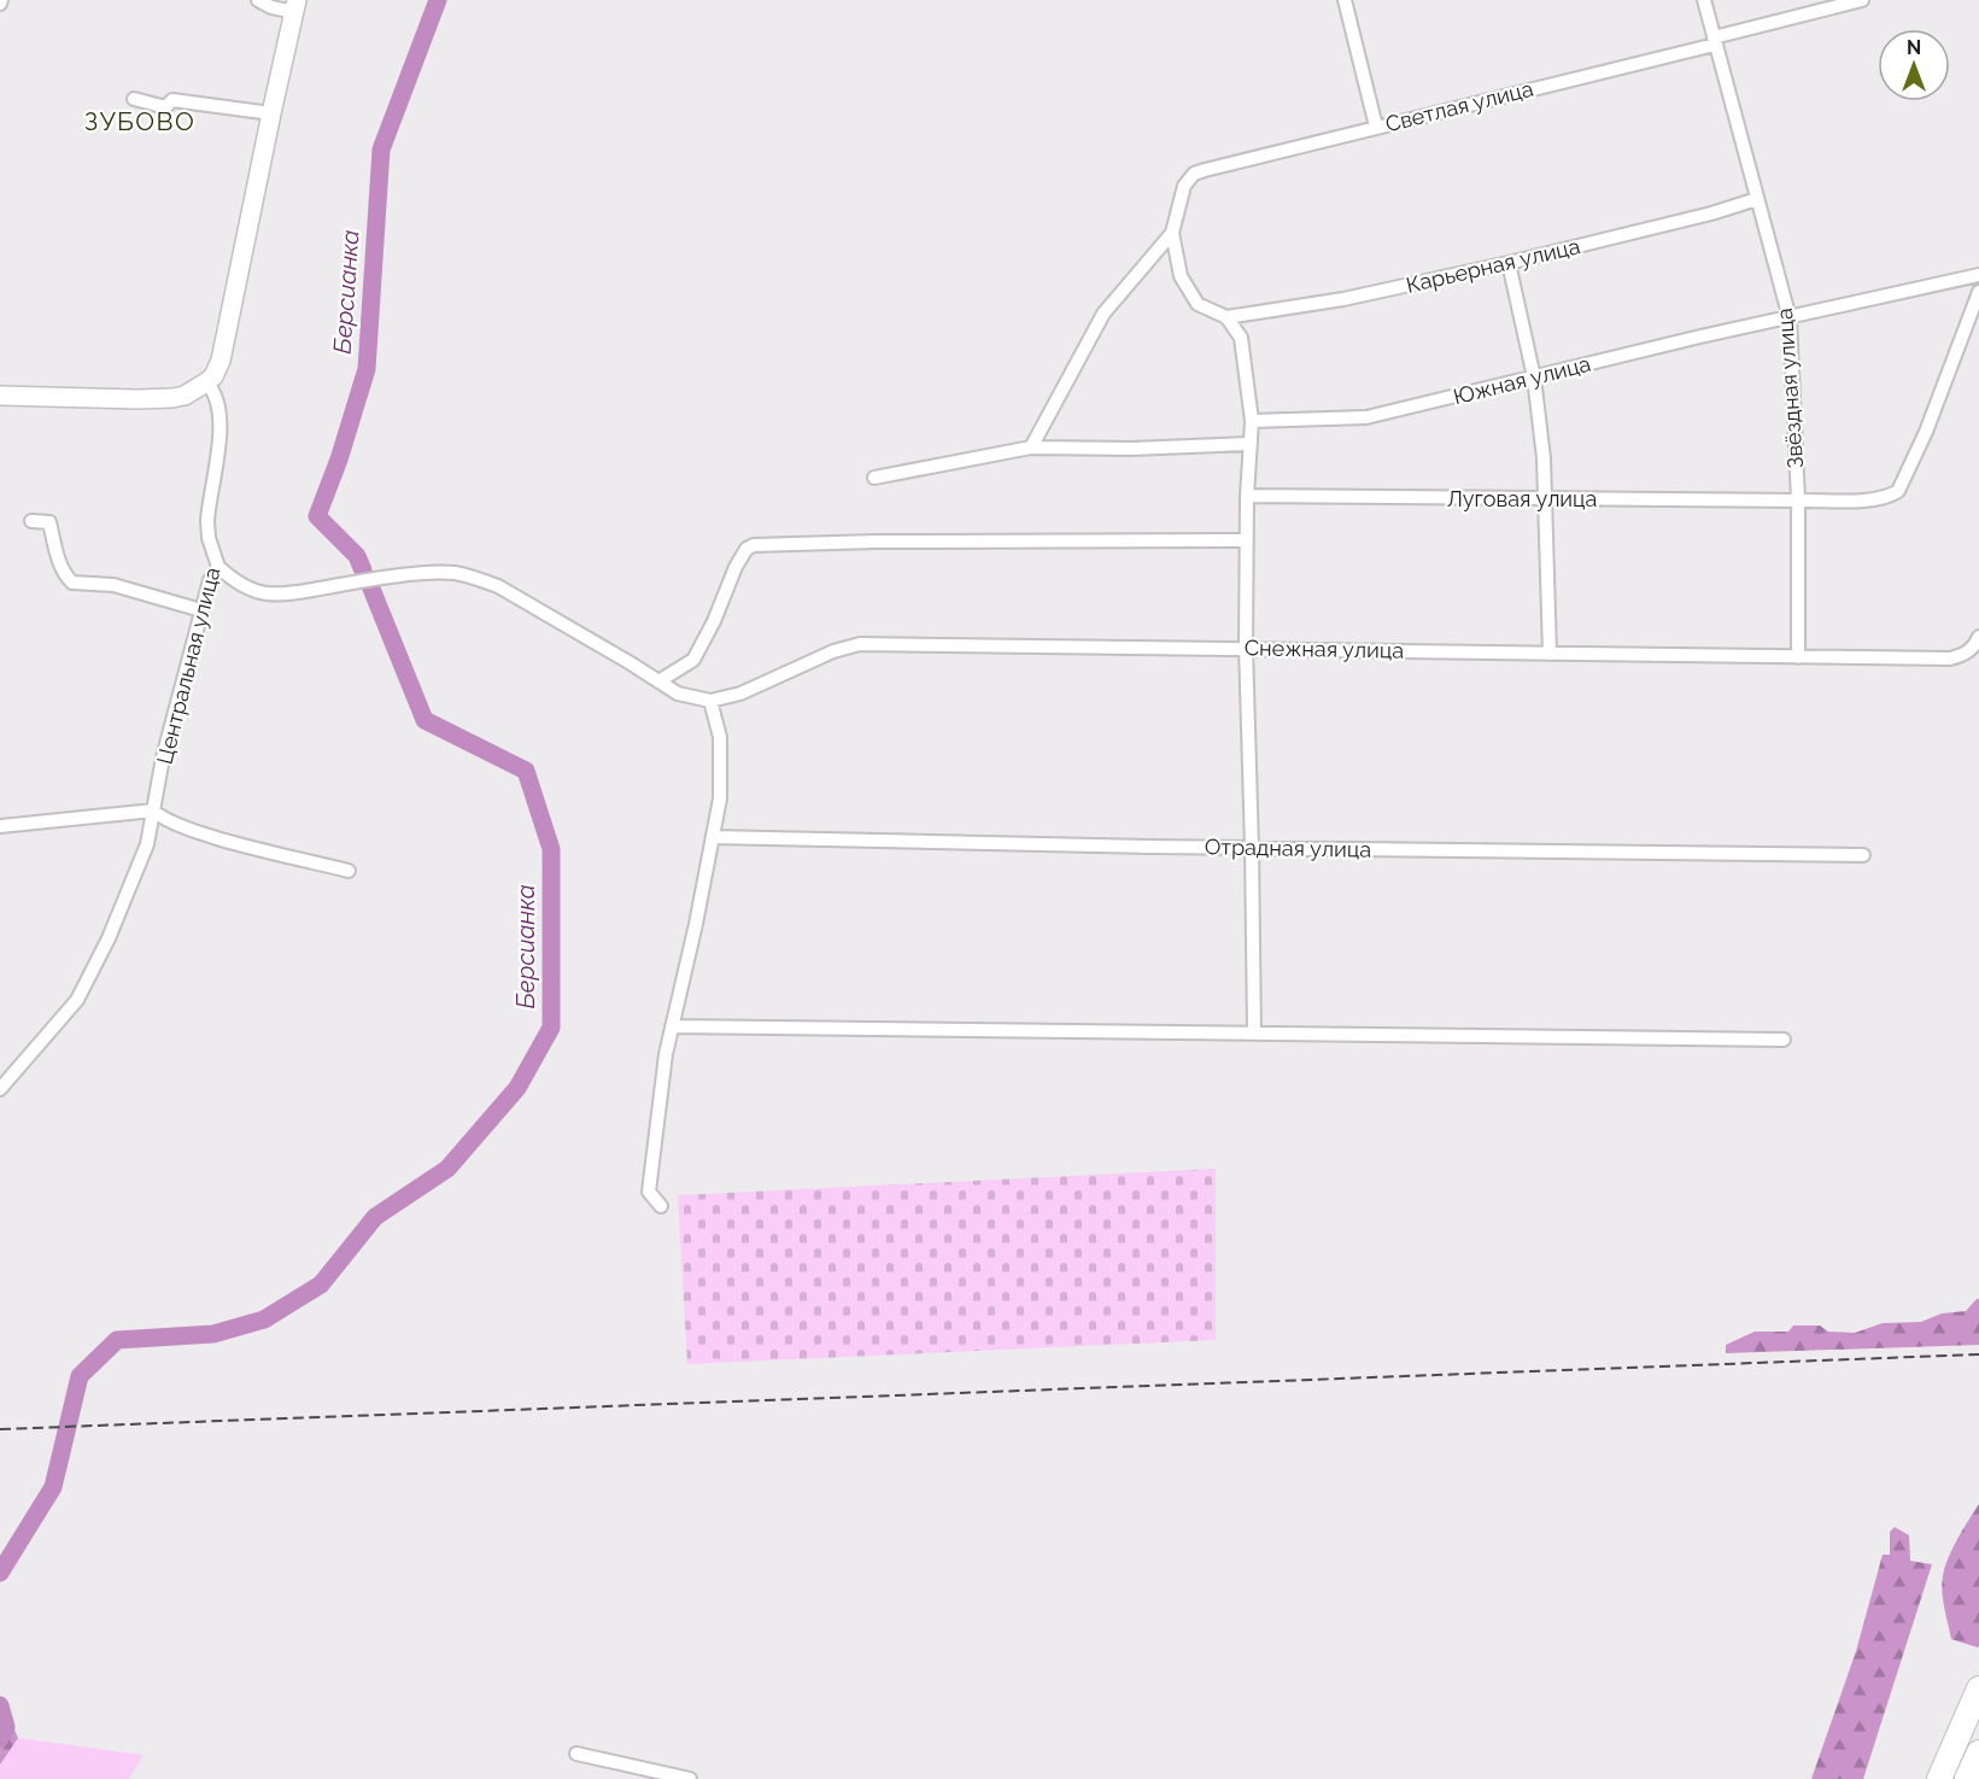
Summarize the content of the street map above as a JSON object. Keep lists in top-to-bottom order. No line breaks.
{"streets":{"street":["Светлая улица","Карьерная улица","Южная улица","Звёздная улица","Луговая улица","Снежная улица","Центральная улица","Отрадная улица"]},"crossings":[["Светлая улица","Звёздная улица"],["Карьерная улица","Звёздная улица"],["Южная улица","Звёздная улица"],["Звёздная улица","Луговая улица"],["Звёздная улица","Снежная улица"]],"districts":["ЗУБОВО"],"water":["Берсианка"],"north":"top"}
